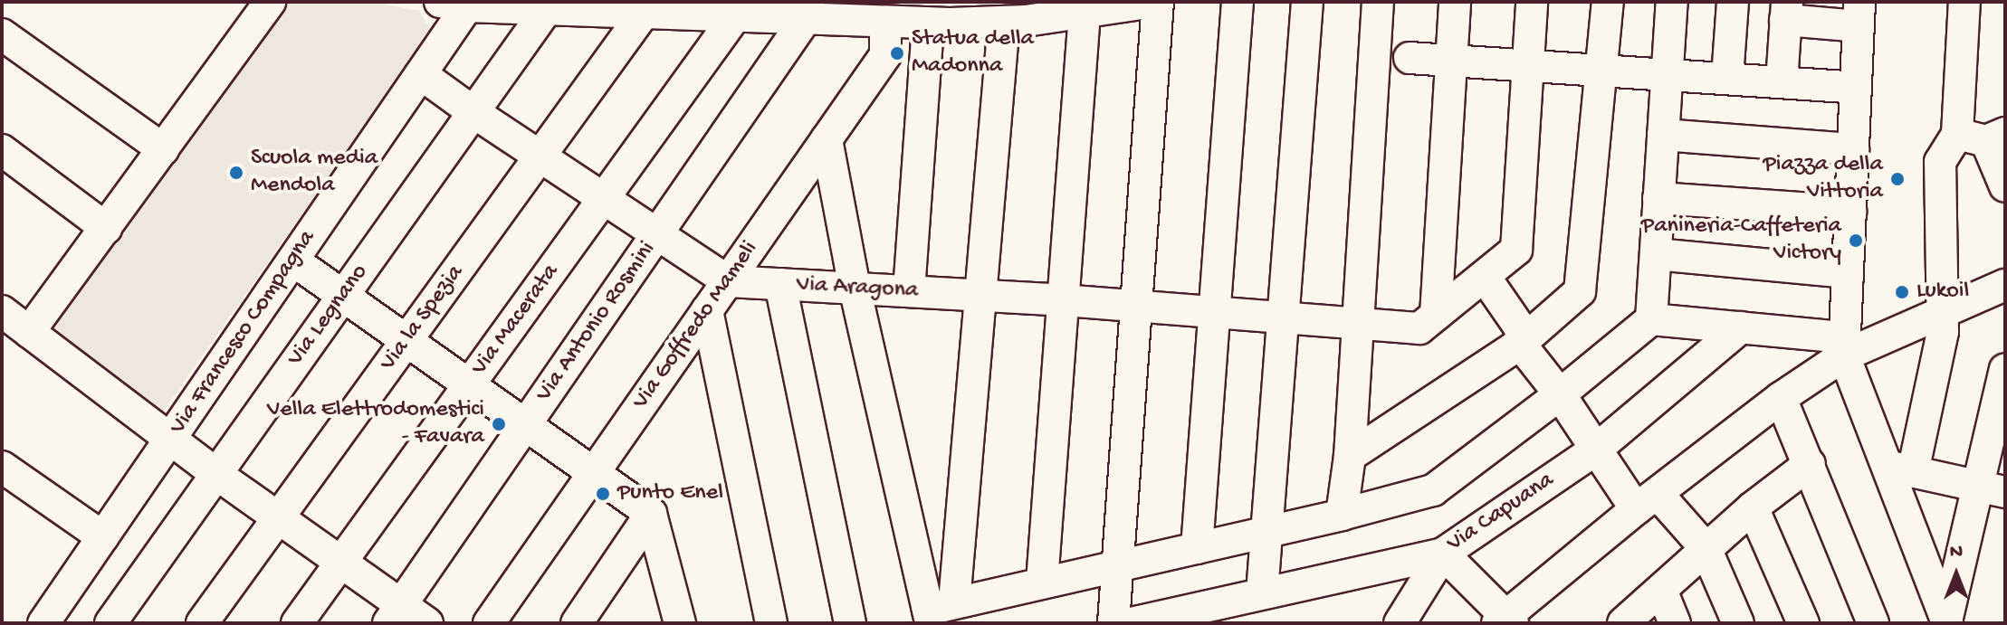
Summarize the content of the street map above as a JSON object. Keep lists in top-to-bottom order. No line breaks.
{"streets":{"street":["Via Aragona","Via Legnano","Via la Spezia","Via Macerata","Via Antonio Rosmini","Via Goffredo Mameli","Via Francesco Compagna","Via Capuana"]},"crossings":[["Via Aragona","Via Goffredo Mameli"]],"places":["Statua della Madonna","Scuola media Mendola","Piazza della Vittoria","Panineria-Caffeteria Victory","Lukoil","Vella Elettrodomestici - Favara","Punto Enel"],"north":"top"}
